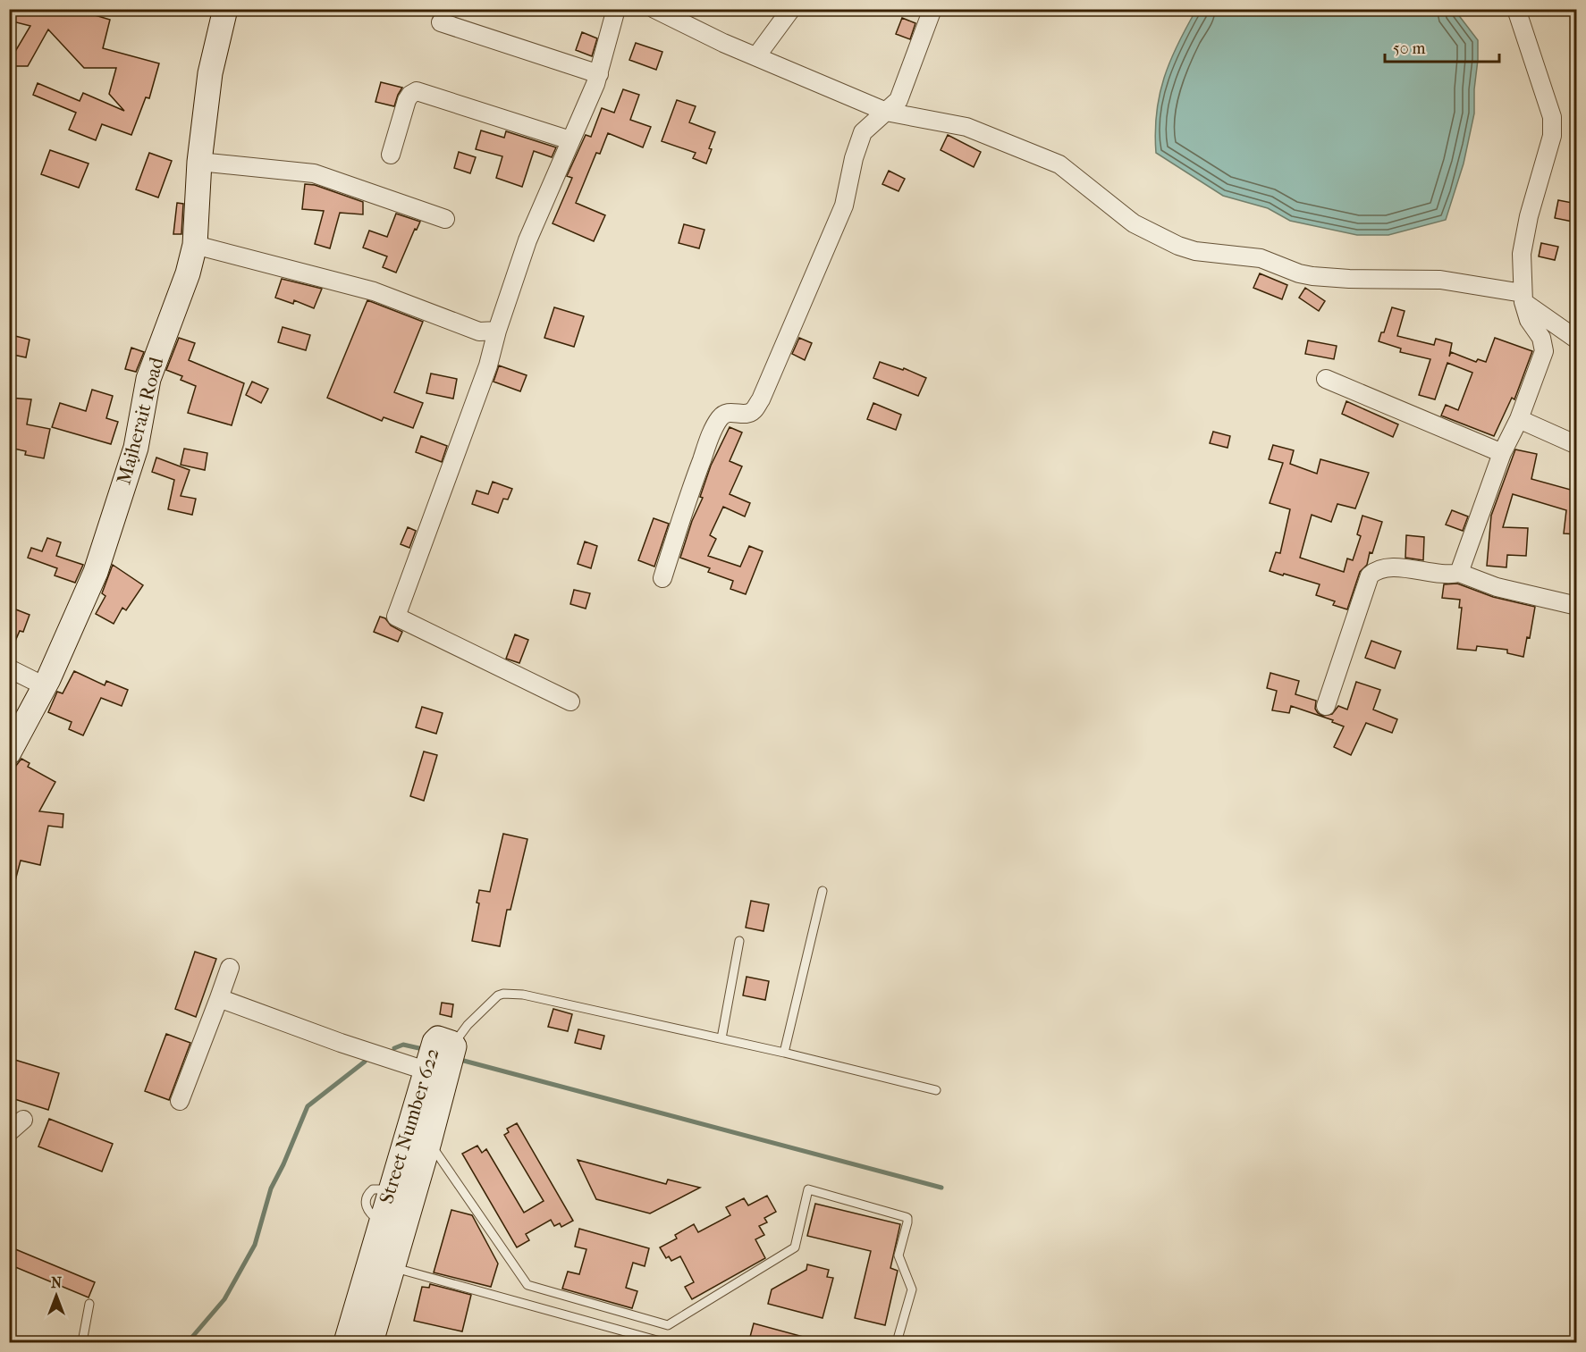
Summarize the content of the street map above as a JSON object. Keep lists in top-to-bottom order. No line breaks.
{"streets":{"street":["Majherait Road","Street Number 622"]},"scale_bar":"50 m","north":"top"}
